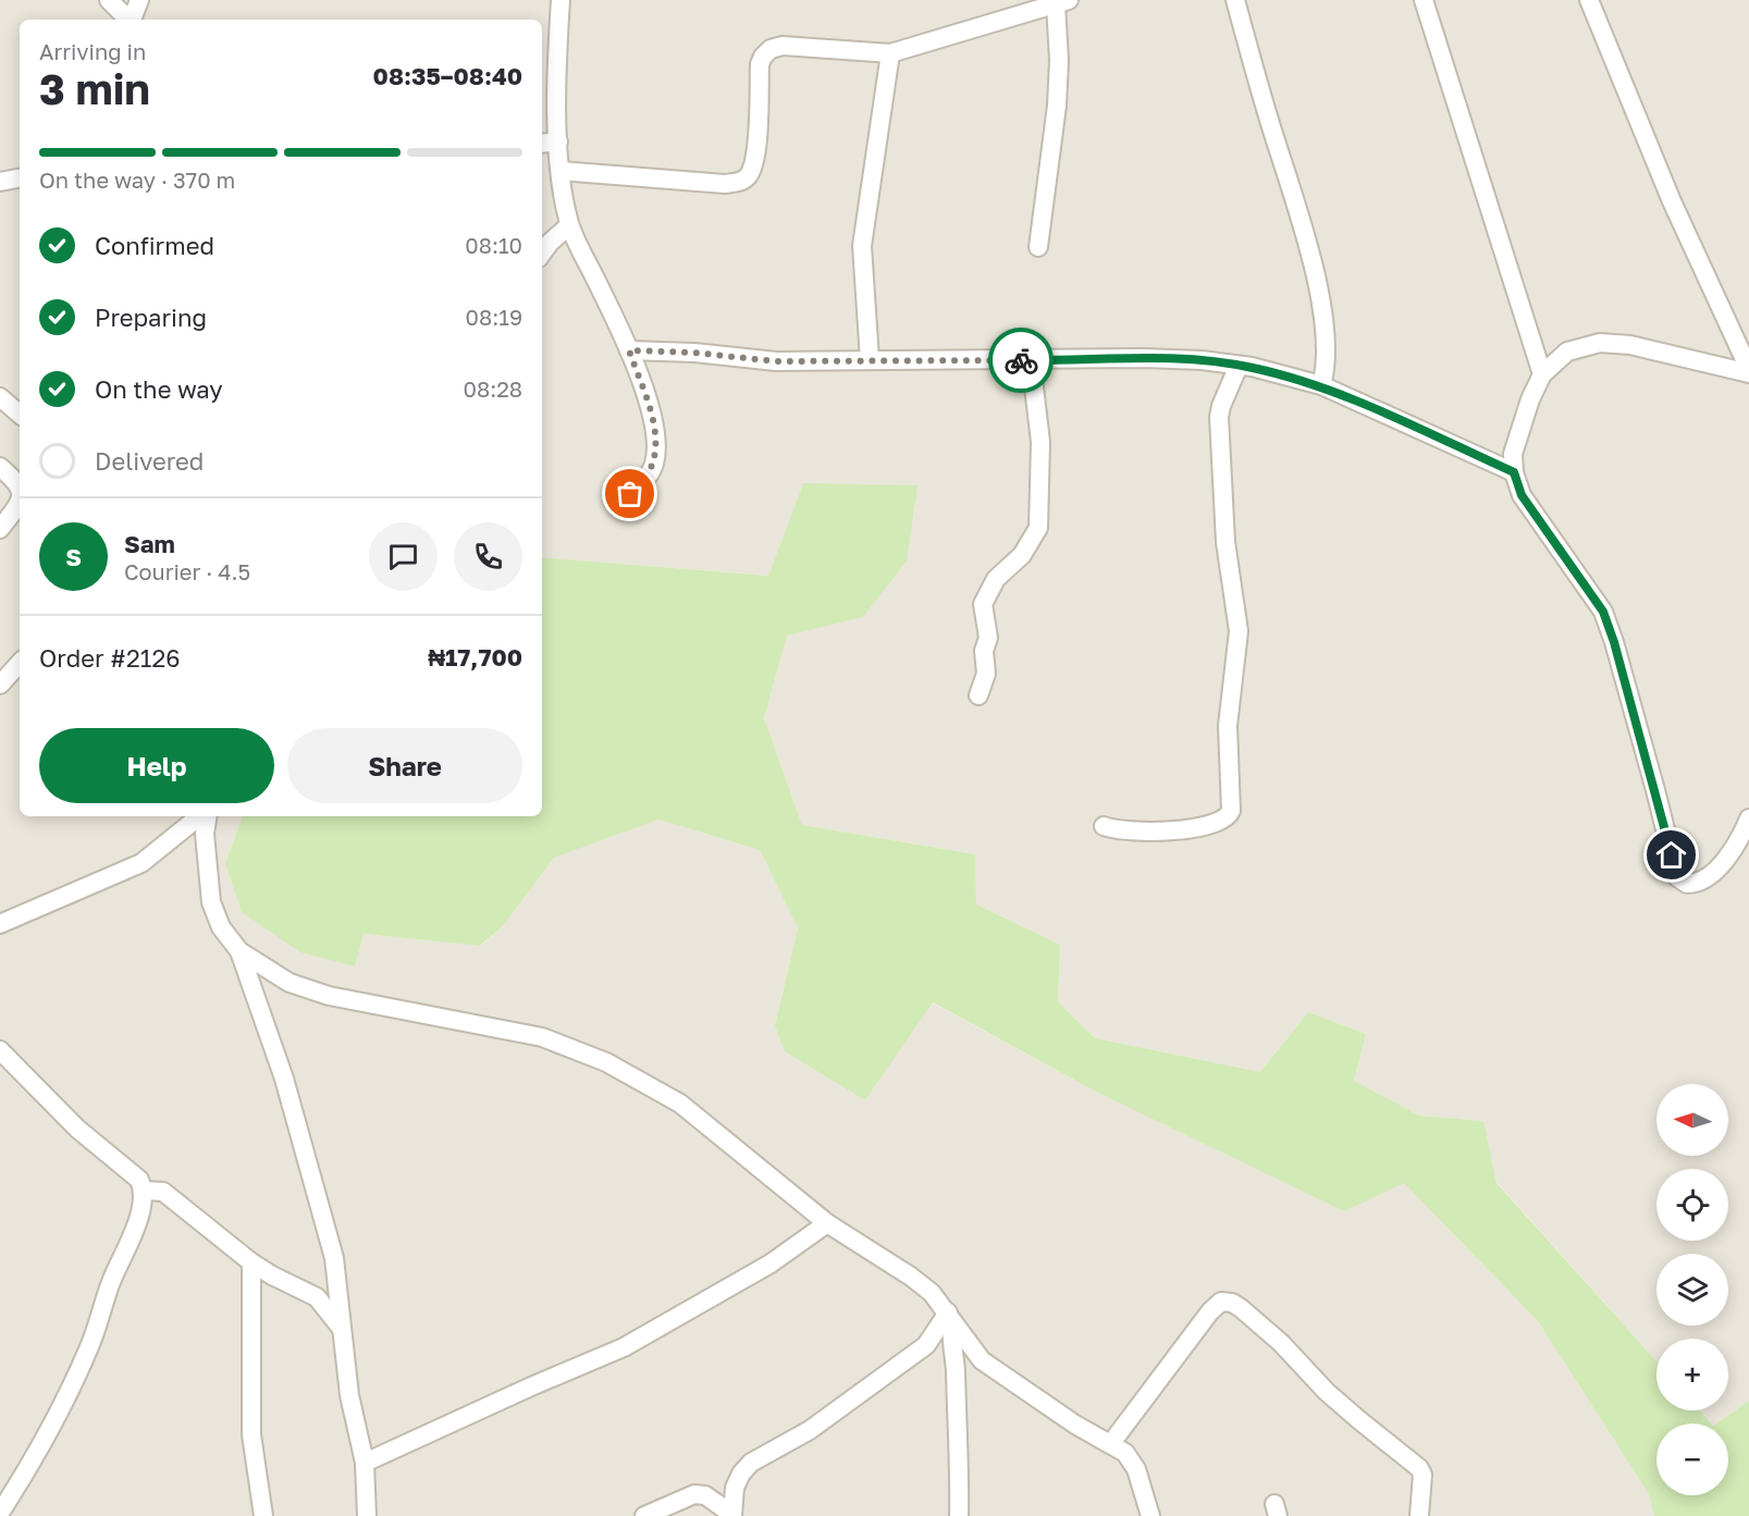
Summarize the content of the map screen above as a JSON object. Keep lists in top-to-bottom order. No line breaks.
{"north":"left","page":{"heading":["3 min","Arriving in","08:35–08:40"],"panel":["Sam","Courier · 4.5","Order #2126","₦17,700"],"bar":"On the way · 370 m","list":[["Confirmed","08:10"],["Preparing","08:19"],["On the way","08:28"],"Delivered"],"round":"S","buttons":["Help","Share"],"map_buttons":["+","−"]}}
